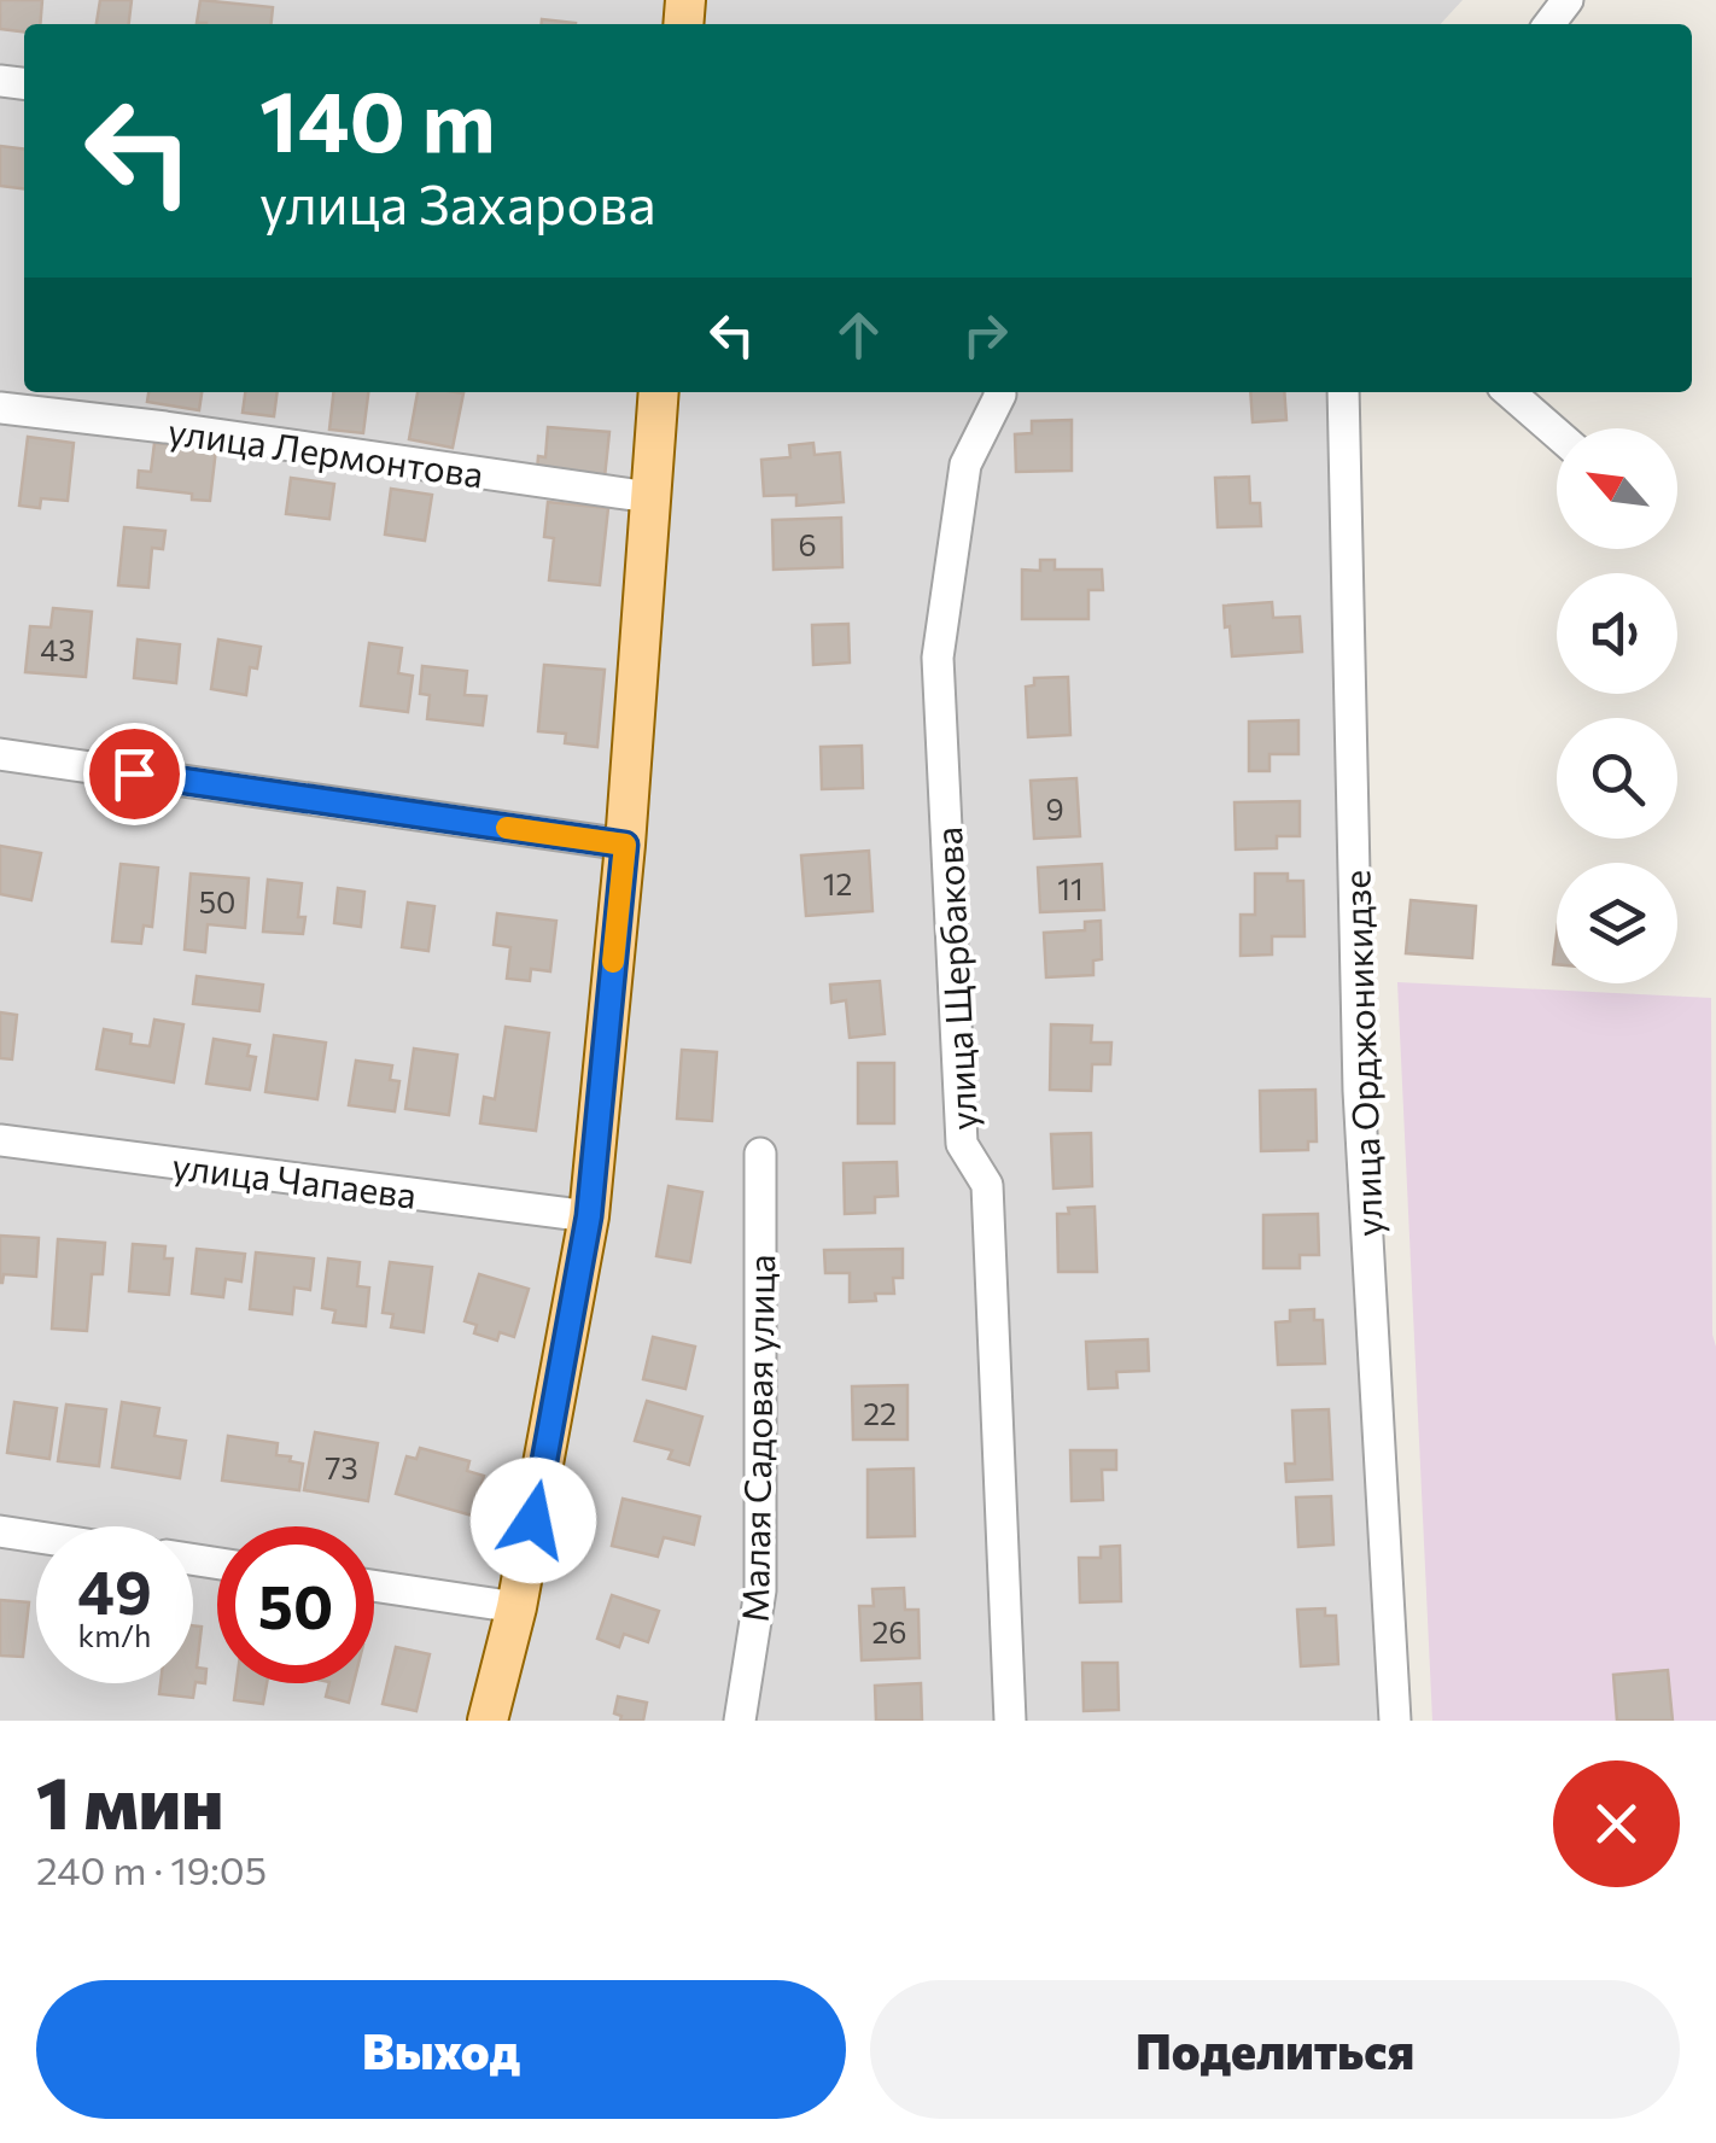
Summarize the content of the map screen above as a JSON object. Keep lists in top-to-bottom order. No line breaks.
{"streets":{"street":["улица Лермонтова","улица Щербакова","улица Орджоникидзе","улица Чапаева","Малая Садовая улица"]},"house_numbers":["6","43","9","12","11","50","22","73","26"],"north":"top left","page":{"turn":["140 m","улица Захарова"],"speed":"49 km/h","limit":"50","heading":["1 мин","240 m · 19:05"],"buttons":["Выход","Поделиться"]}}
